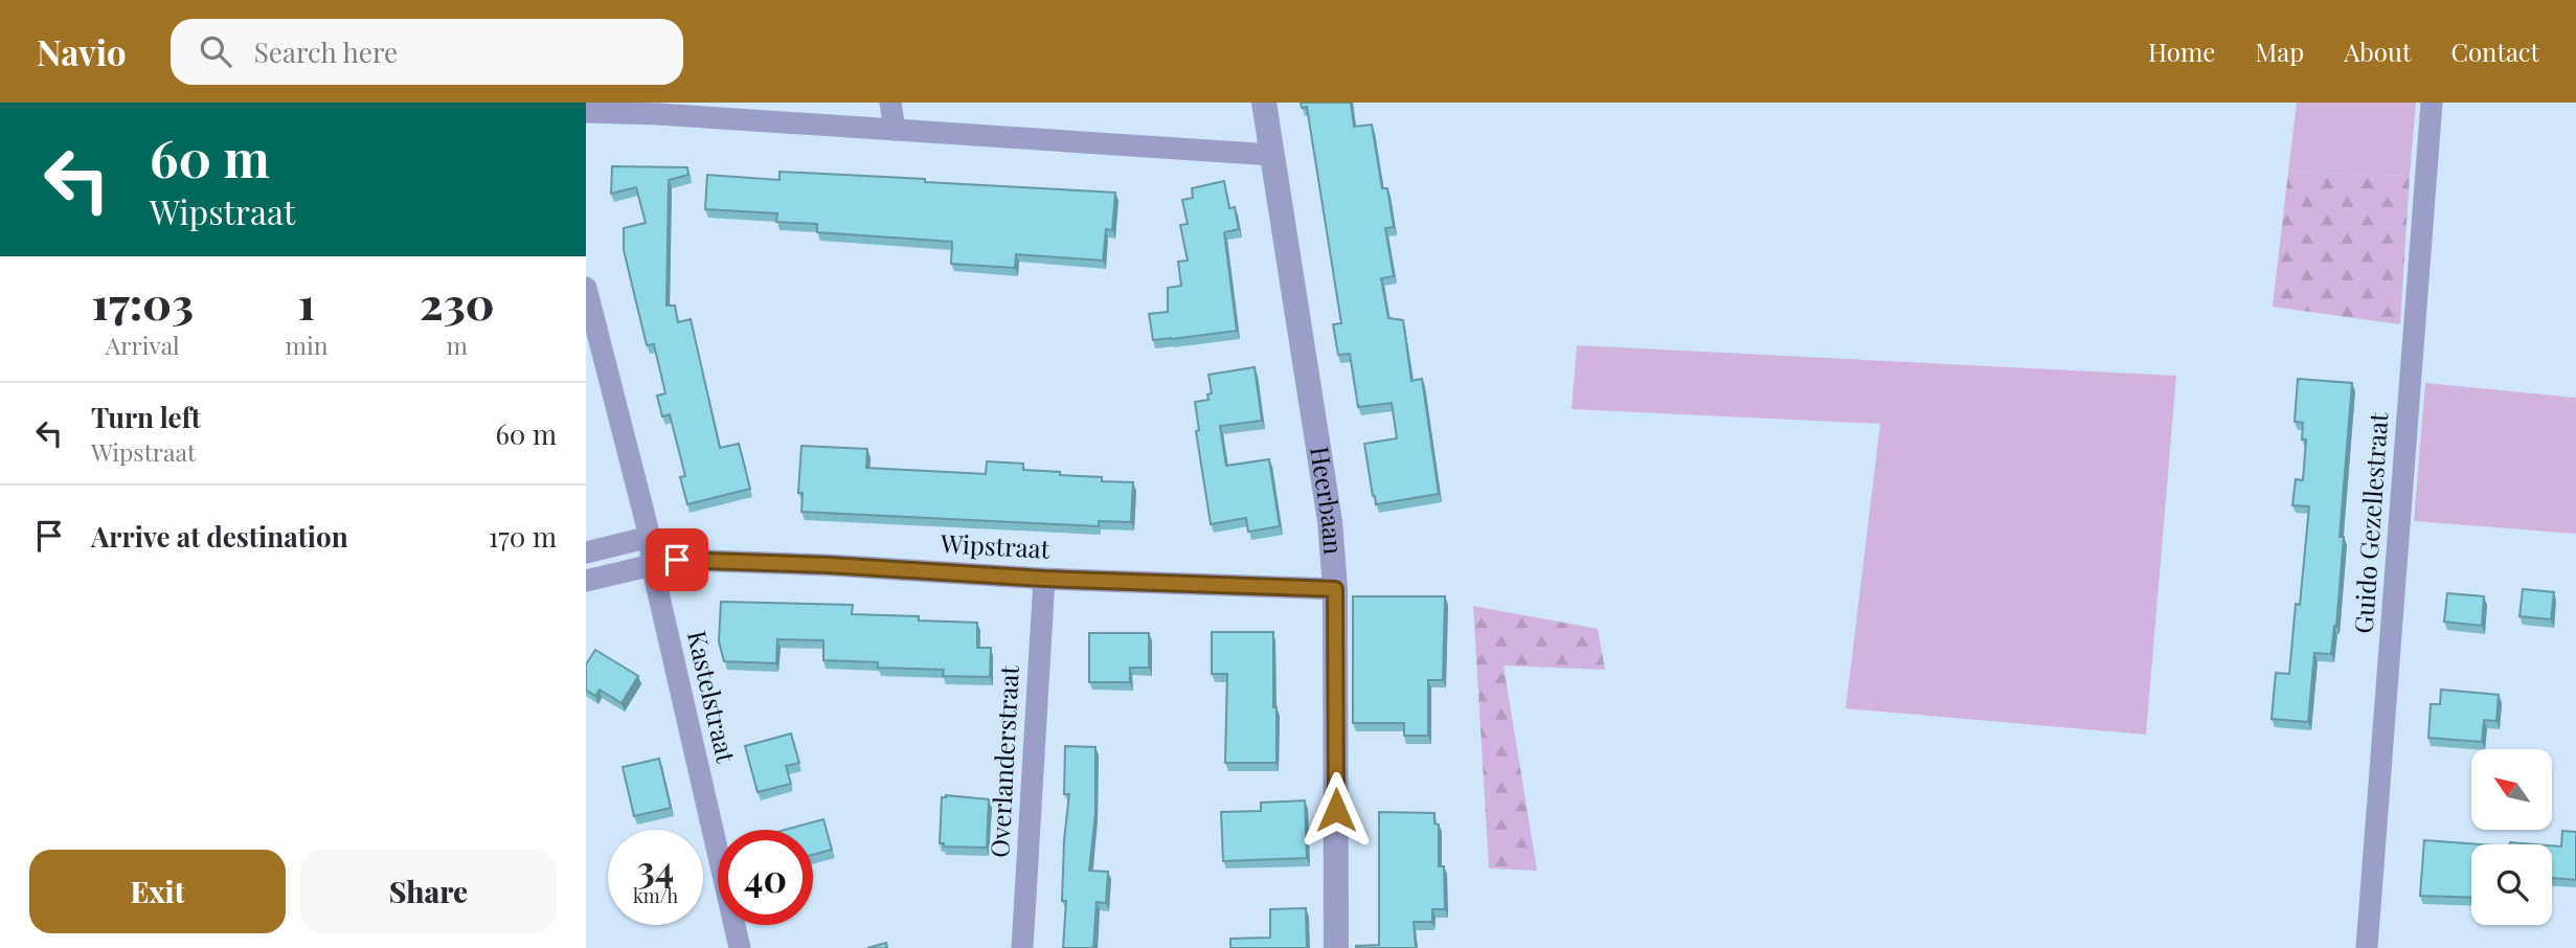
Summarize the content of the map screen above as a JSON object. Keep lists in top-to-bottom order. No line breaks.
{"streets":{"street":["Heerbaan","Guido Gezellestraat","Wipstraat","Kastelstraat","Overlanderstraat"]},"crossings":[["Heerbaan","Wipstraat"],["Wipstraat","Kastelstraat"],["Wipstraat","Overlanderstraat"]],"north":"top left","page":{"header":"Navio","search":"Search here","nav":["Home","Map","About","Contact"],"turn":["60 m","Wipstraat"],"eta":["17:03","Arrival","1","min","230","m"],"list":[{"name":"Turn left","note":"Wipstraat","value":"60 m"},{"name":"Arrive at destination","value":"170 m"}],"speed":"34 km/h","limit":"40","buttons":["Exit","Share"]}}
